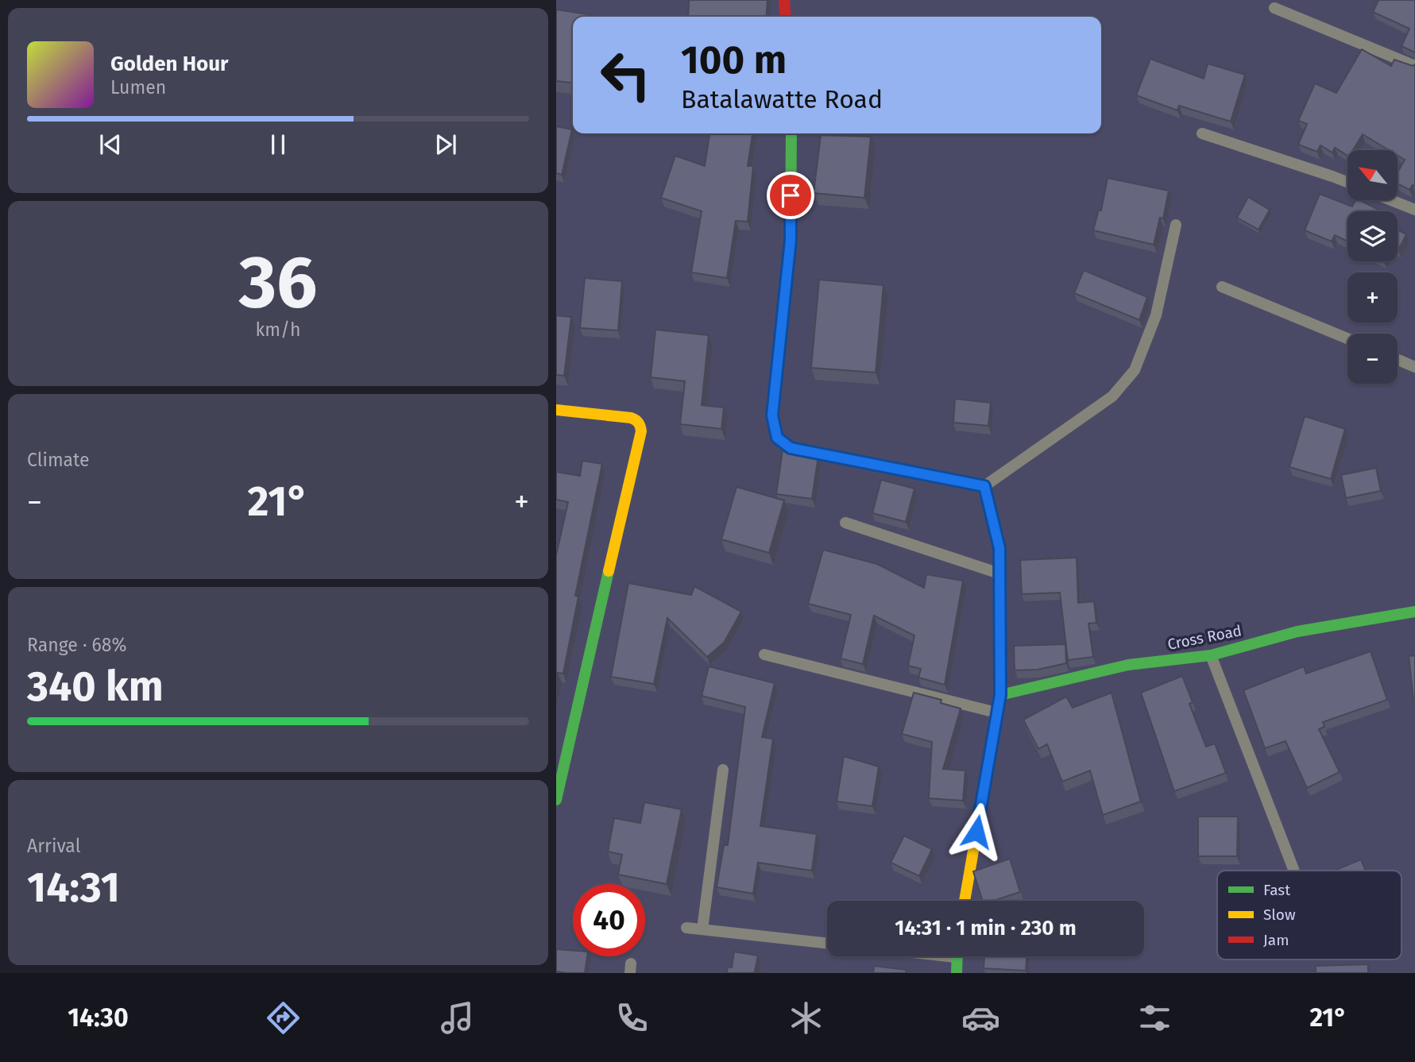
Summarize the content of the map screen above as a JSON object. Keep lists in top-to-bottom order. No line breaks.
{"streets":{"street":["Cross Road"]},"legend":["Fast","Slow","Jam"],"north":"top left","page":{"turn":["100 m","Batalawatte Road"],"song":["Golden Hour","Lumen"],"map_buttons":["+","−"],"tile":[["36","km/h"],"Climate",["Range · 68%","340 km"],["Arrival","14:31"]],"heat":["−","21°","+"],"limit":"40","trip":"14:31 · 1 min · 230 m","tabs":["14:30","21°"]}}
